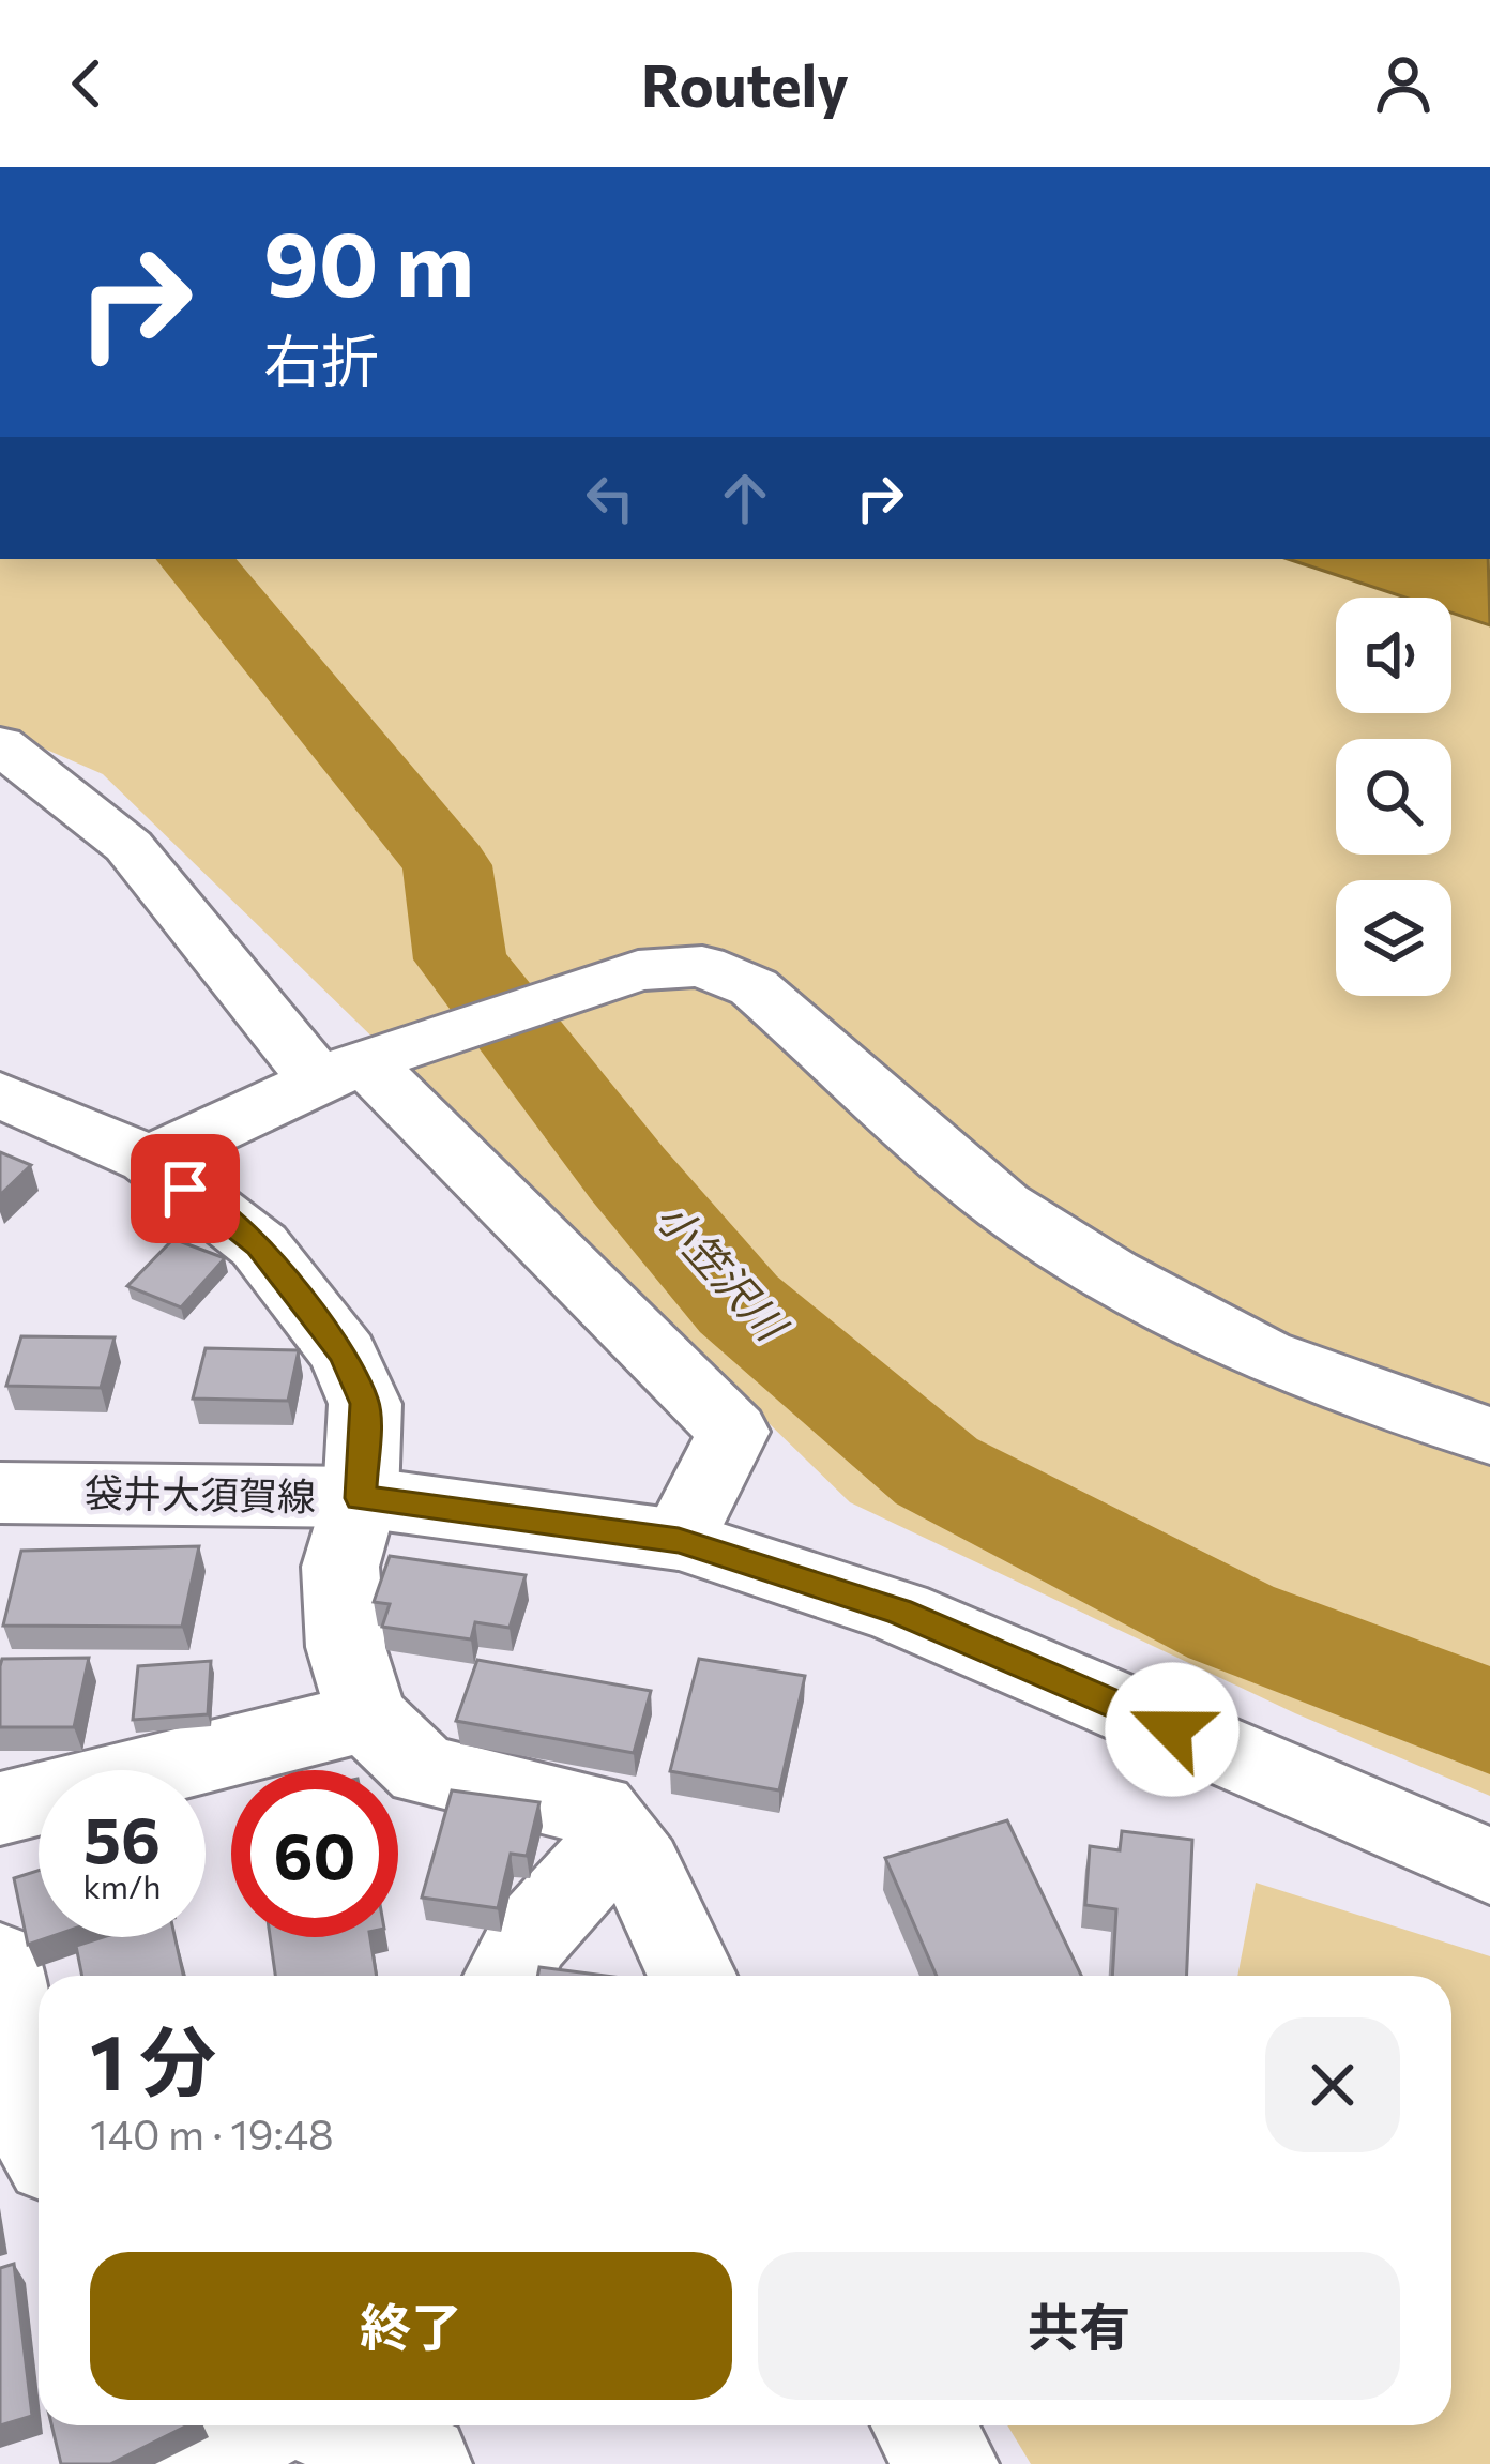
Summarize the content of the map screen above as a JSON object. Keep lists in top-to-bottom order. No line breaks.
{"streets":{"street":["袋井大須賀線"]},"water":["小笠沢川"],"page":{"header":"Routely","turn":["90 m","右折"],"speed":"56 km/h","limit":"60","heading":["1 分","140 m · 19:48"],"buttons":["終了","共有"]}}
